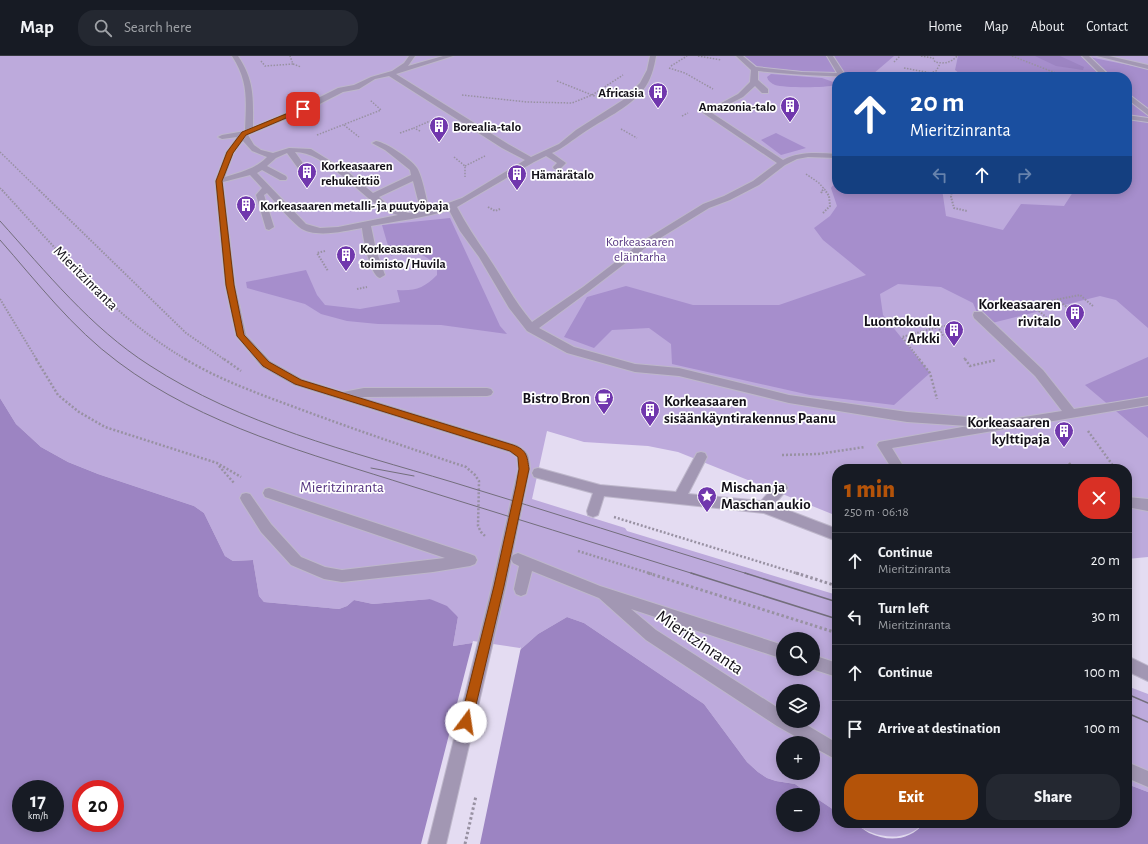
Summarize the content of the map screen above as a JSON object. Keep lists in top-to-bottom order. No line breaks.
{"streets":{"street":["Mieritzinranta"]},"parks":["Korkeasaaren eläintarha","Mieritzinranta"],"places":{"building":["Africasia","Amazonia-talo","Borealia-talo","Korkeasaaren rehukeittiö","Hämärätalo","Korkeasaaren metalli- ja puutyöpaja","Korkeasaaren toimisto / Huvila","Korkeasaaren rivitalo","Luontokoulu Arkki","Korkeasaaren sisäänkäyntirakennus Paanu","Korkeasaaren kylttipaja"],"cafe":["Bistro Bron"],"place":["Mischan ja Maschan aukio"]},"page":{"header":"Map","search":"Search here","nav":["Home","Map","About","Contact"],"turn":["20 m","Mieritzinranta"],"heading":["1 min","250 m · 06:18"],"list":[{"name":"Continue","note":"Mieritzinranta","value":"20 m"},{"name":"Turn left","note":"Mieritzinranta","value":"30 m"},{"name":"Continue","value":"100 m"},{"name":"Arrive at destination","value":"100 m"}],"map_buttons":["+","−"],"buttons":["Exit","Share"],"speed":"17 km/h","limit":"20"}}
